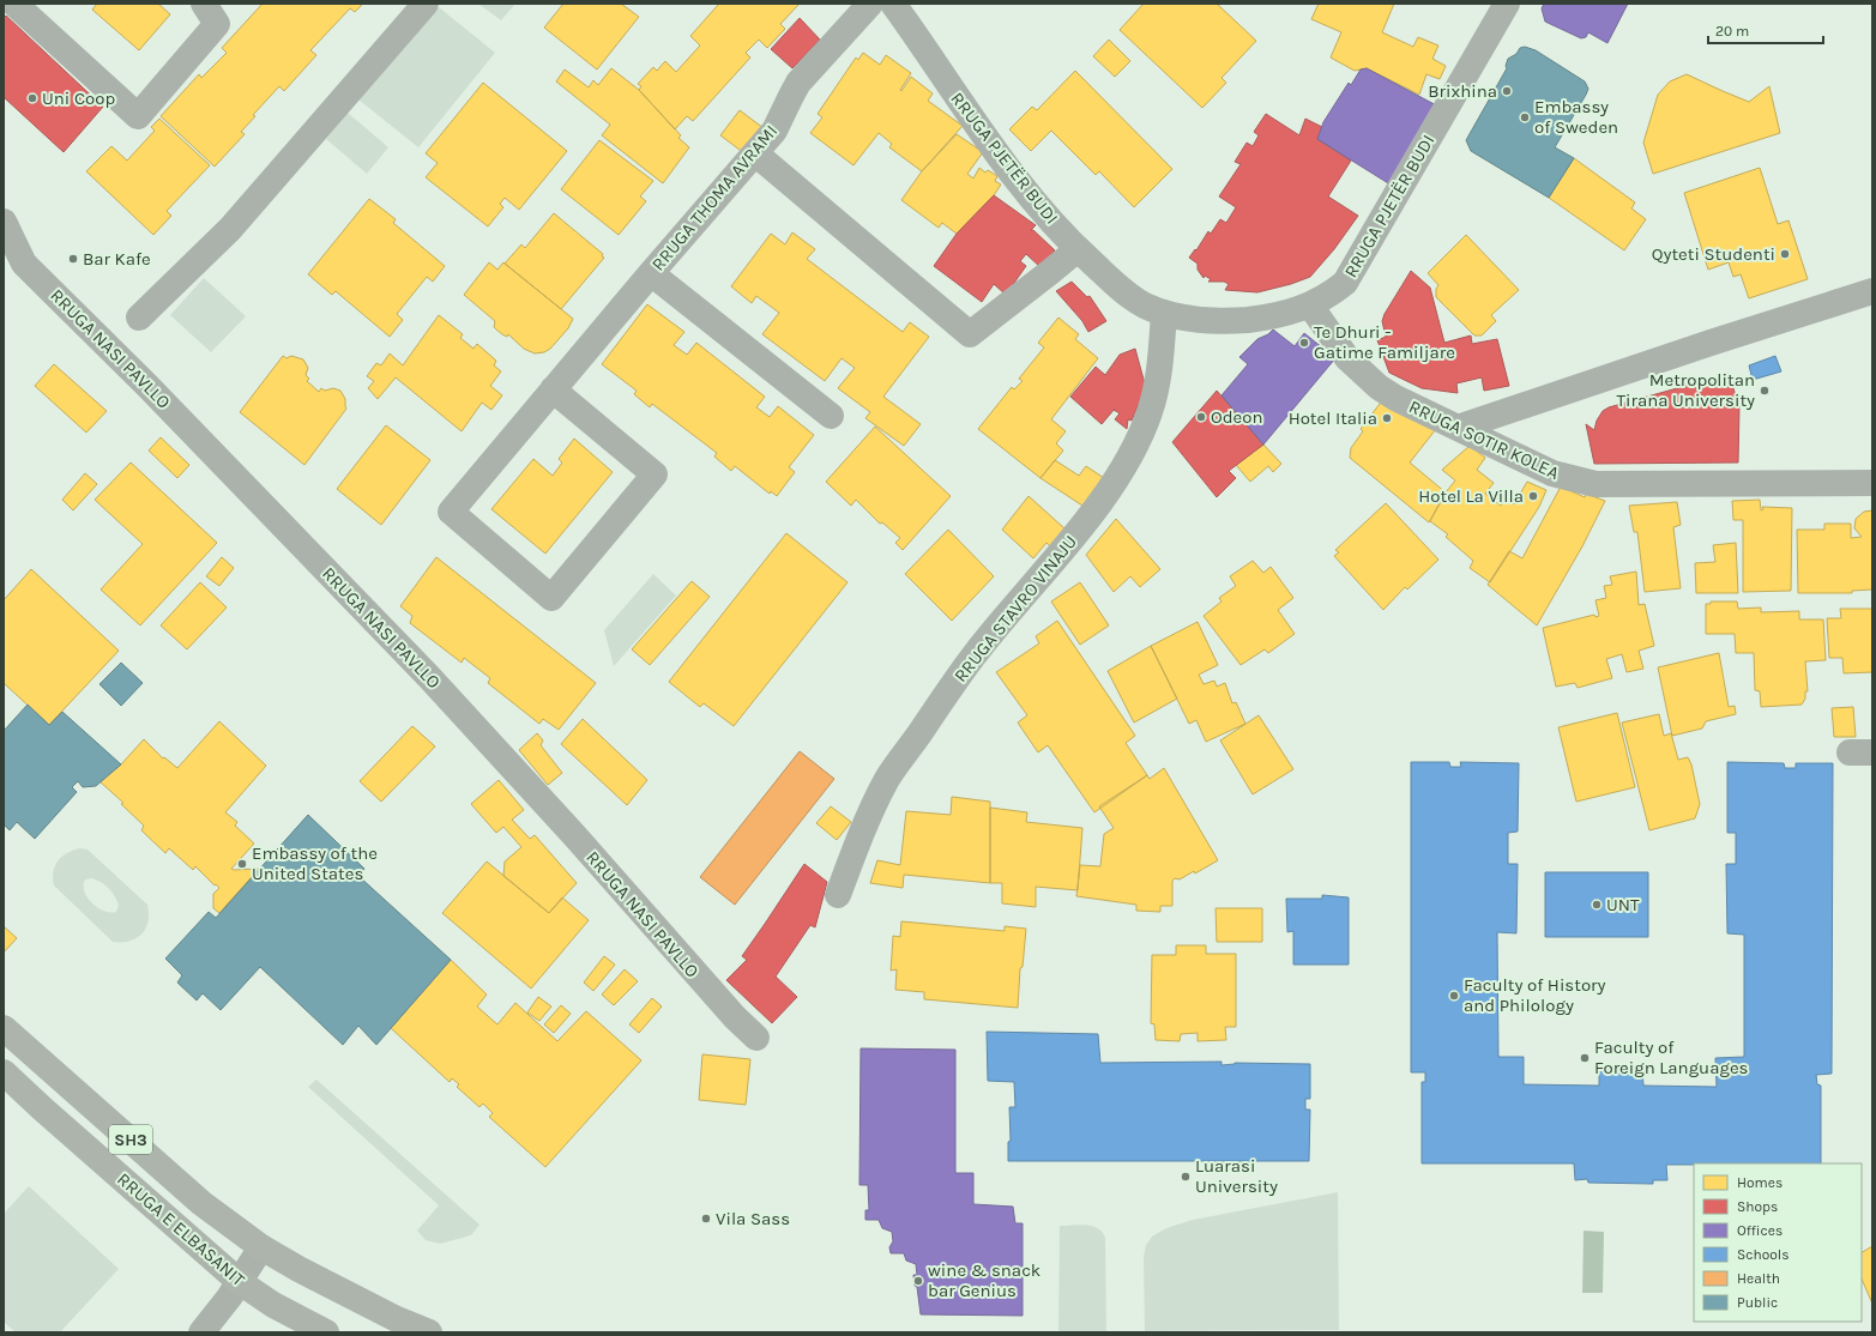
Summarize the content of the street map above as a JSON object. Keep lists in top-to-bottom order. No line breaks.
{"streets":{"main road":["SH3","RRUGA E ELBASANIT"],"street":["RRUGA PJETËR BUDI","RRUGA THOMA AVRAMI","RRUGA NASI PAVLLO","RRUGA SOTIR KOLEA","RRUGA STAVRO VINAJU"]},"crossings":[["RRUGA PJETËR BUDI","RRUGA SOTIR KOLEA"],["RRUGA PJETËR BUDI","RRUGA STAVRO VINAJU"]],"places":["Brixhina","Uni Coop","Embassy of Sweden","Qyteti Studenti","Bar Kafe","Te Dhuri - Gatime Familjare","Metropolitan Tirana University","Odeon","Hotel Italia","Hotel La Villa","Embassy of the United States","UNT","Faculty of History and Philology","Faculty of Foreign Languages","Luarasi University","Vila Sass","wine & snack bar Genius"],"legend":["Homes","Shops","Offices","Schools","Health","Public"],"scale_bar":"20 m"}
